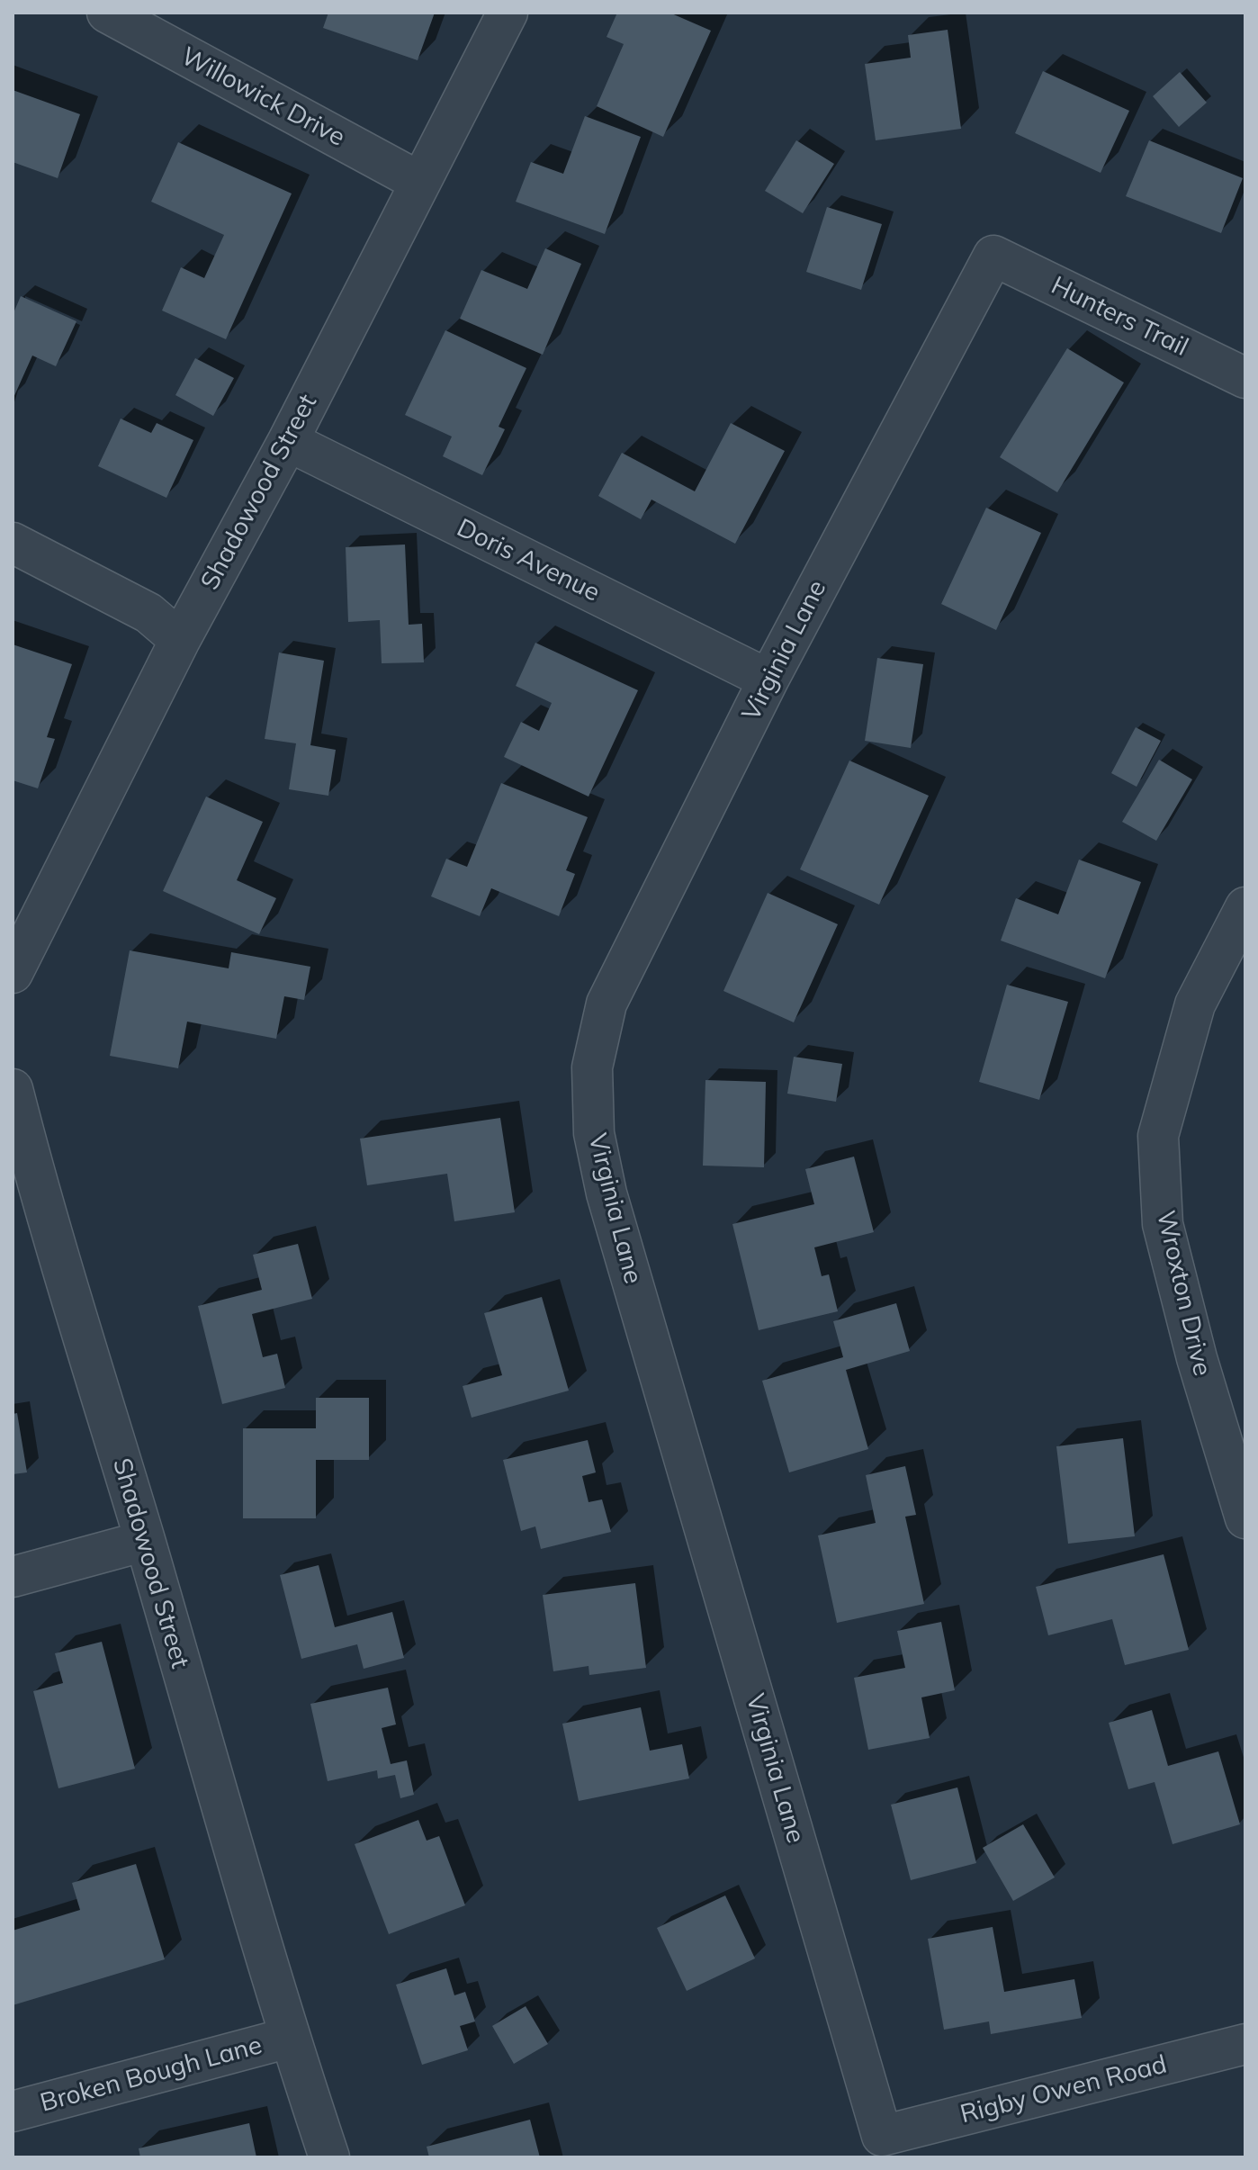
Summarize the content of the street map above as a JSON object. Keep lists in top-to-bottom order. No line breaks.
{"streets":{"street":["Willowick Drive","Hunters Trail","Shadowood Street","Doris Avenue","Virginia Lane","Wroxton Drive","Broken Bough Lane","Rigby Owen Road"]},"crossings":[["Willowick Drive","Shadowood Street"],["Hunters Trail","Virginia Lane"],["Shadowood Street","Doris Avenue"],["Shadowood Street","Broken Bough Lane"],["Doris Avenue","Virginia Lane"],["Virginia Lane","Rigby Owen Road"]]}
